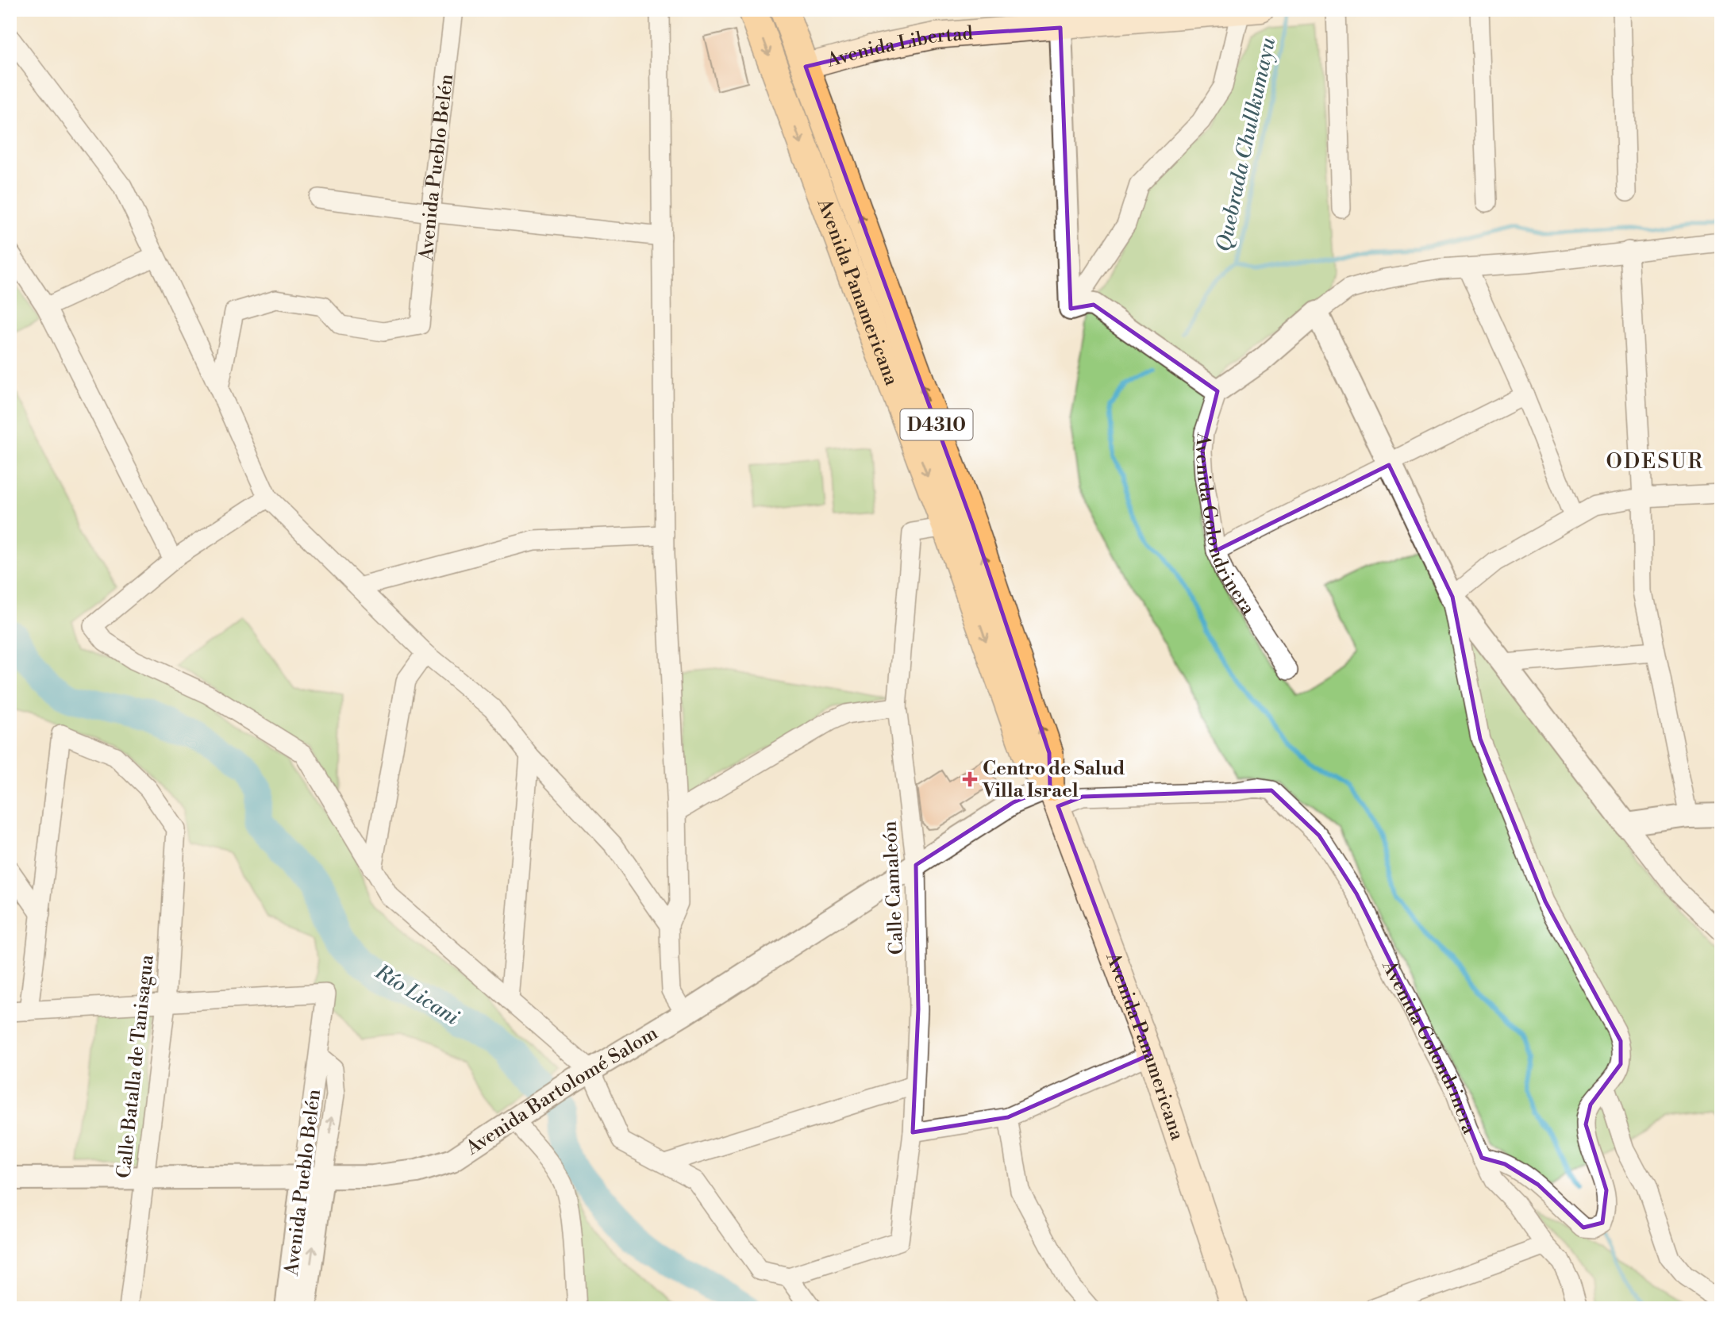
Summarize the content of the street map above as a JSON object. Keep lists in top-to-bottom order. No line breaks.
{"streets":{"main road":["Avenida Libertad","Avenida Panamericana","D4310"],"street":["Avenida Pueblo Belén","Avenida Golondrinera","Calle Camaleón","Calle Batalla de Tanisagua","Avenida Bartolomé Salom"]},"crossings":[["Avenida Libertad","Avenida Panamericana"],["Avenida Pueblo Belén","Calle Batalla de Tanisagua"],["Avenida Pueblo Belén","Avenida Bartolomé Salom"],["Avenida Panamericana","Avenida Golondrinera"],["Avenida Panamericana","Calle Camaleón"],["Avenida Panamericana","Avenida Bartolomé Salom"],["Avenida Golondrinera","Avenida Bartolomé Salom"],["Calle Camaleón","Avenida Bartolomé Salom"],["Calle Batalla de Tanisagua","Avenida Bartolomé Salom"]],"districts":["ODESUR"],"water":["Quebrada Chullkumayu","Río Licani"],"places":{"health":["Centro de Salud Villa Israel"]}}
